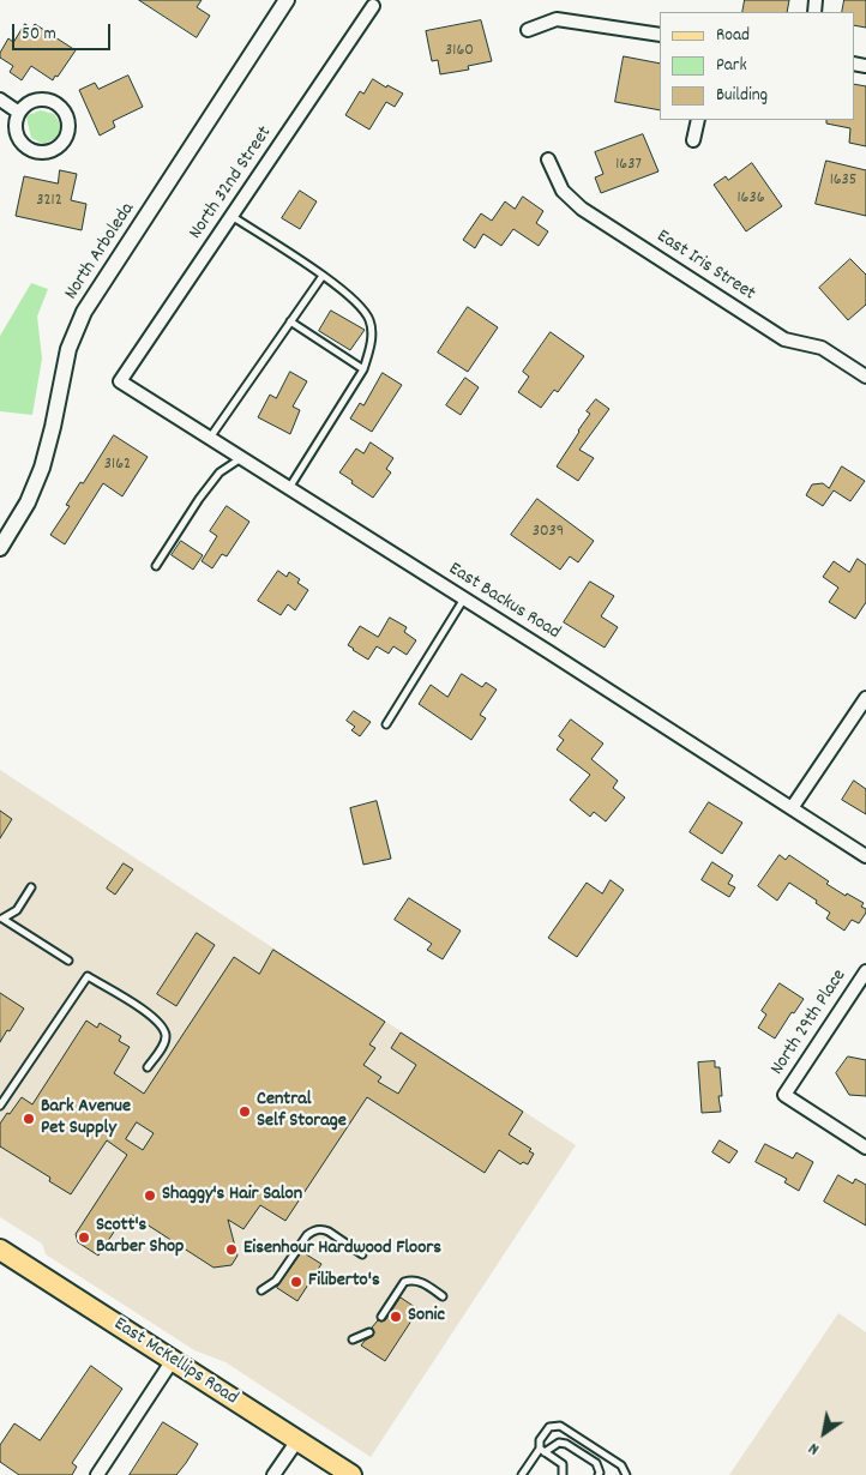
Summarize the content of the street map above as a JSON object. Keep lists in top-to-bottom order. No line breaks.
{"streets":{"main road":["East McKellips Road"],"street":["North 32nd Street","North Arboleda","East Iris Street","East Backus Road","North 29th Place"]},"crossings":[["North 32nd Street","East Backus Road"]],"places":["Central Self Storage","Bark Avenue Pet Supply","Shaggy's Hair Salon","Scott's Barber Shop","Eisenhour Hardwood Floors","Filiberto's","Sonic"],"house_numbers":["3160","1637","1635","1636","3212","3162","3039"],"legend":["Road","Park","Building"],"scale_bar":"50 m","north":"bottom left"}
